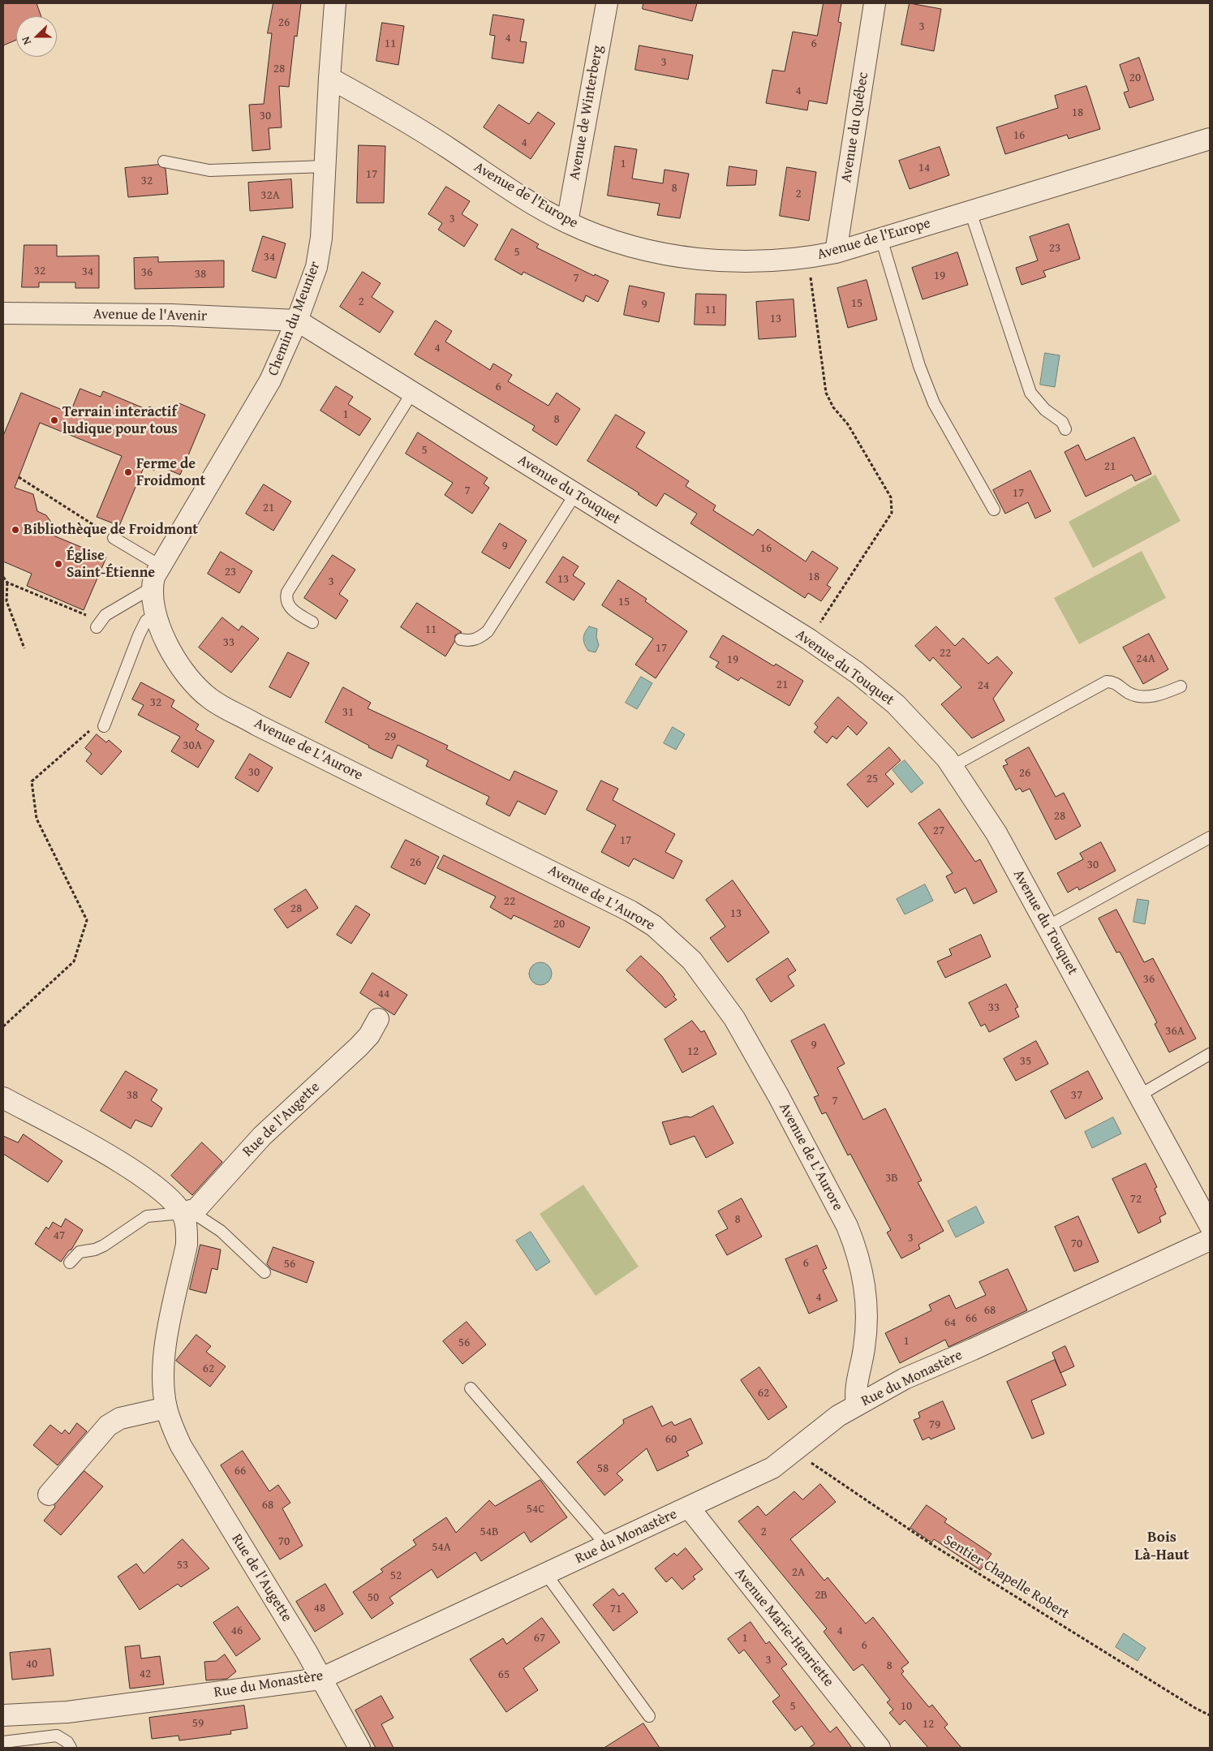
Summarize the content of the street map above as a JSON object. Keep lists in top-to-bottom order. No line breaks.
{"streets":{"street":["Avenue de Winterberg","Avenue du Québec","Avenue de l'Europe","Avenue de l'Avenir","Chemin du Meunier","Avenue du Touquet","Avenue de L'Aurore","Rue de l'Augette","Rue du Monastère","Avenue Marie-Henriette"],"path":["Sentier Chapelle Robert"]},"crossings":[["Avenue de Winterberg","Avenue de l'Europe"],["Avenue du Québec","Avenue de l'Europe"],["Avenue de l'Europe","Chemin du Meunier"],["Avenue de l'Avenir","Chemin du Meunier"],["Avenue de l'Avenir","Avenue du Touquet"],["Chemin du Meunier","Avenue du Touquet"],["Chemin du Meunier","Avenue de L'Aurore"],["Avenue de L'Aurore","Rue du Monastère"],["Rue de l'Augette","Rue du Monastère"],["Rue du Monastère","Sentier Chapelle Robert"],["Rue du Monastère","Avenue Marie-Henriette"]],"districts":["Bois Là-Haut"],"places":["Terrain interactif ludique pour tous","Ferme de Froidmont","Bibliothèque de Froidmont","Église Saint-Étienne"],"house_numbers":["26","3","4","11","6","3","28","20","4","18","30","16","4","1","14","17","32","8","2","32A","3","23","5","34","32","34","36","38","19","7","2","15","9","11","13","4","6","1","8","5","21","7","17","21","9","16","23","18","13","3","15","11","33","17","22","24A","19","21","24","32","31","29","30A","30","26","25","28","27","17","26","30","22","28","13","20","36","44","33","36A","9","12","35","38","37","7","3B","72","8","47","3","70","6","56","4","68","66","64","1","56","62","62","79","60","58","66","68","54C","54B","2","70","54A","53","2A","52","2B","50","48","71","46","4","67","1","6","3","40","8","42","65","5","10","59","12"],"north":"left"}
